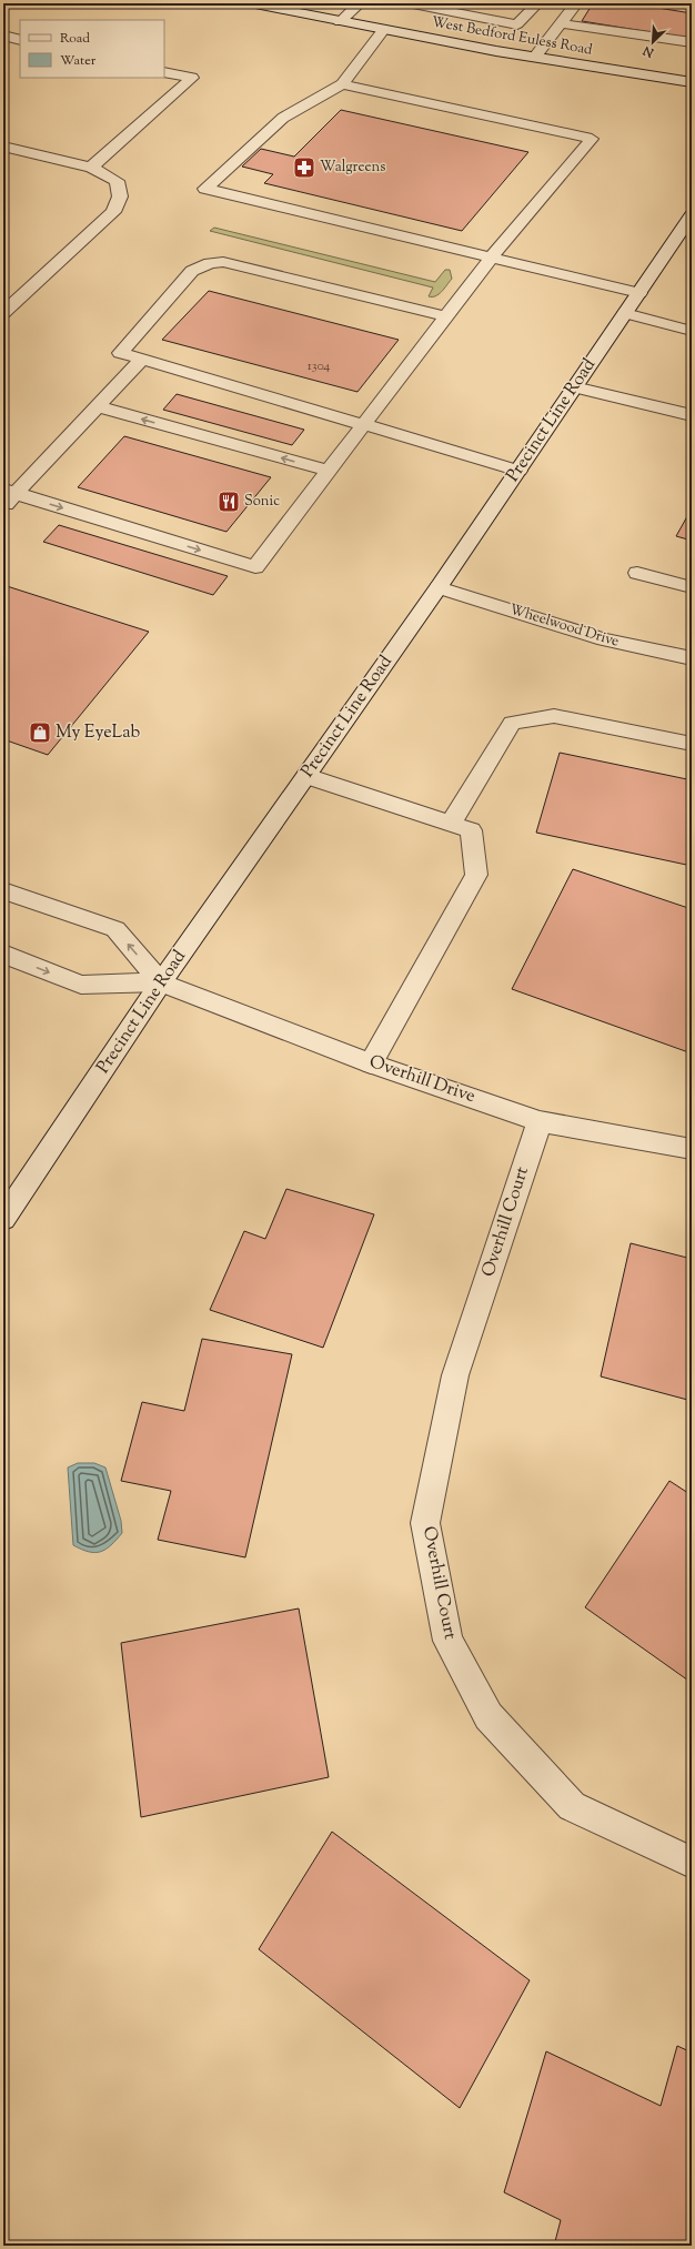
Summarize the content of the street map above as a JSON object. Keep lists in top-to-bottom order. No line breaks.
{"streets":{"main road":["West Bedford Euless Road","Precinct Line Road","Wheelwood Drive","Overhill Drive","Overhill Court"]},"crossings":[["Precinct Line Road","Wheelwood Drive"],["Precinct Line Road","Overhill Drive"],["Overhill Drive","Overhill Court"]],"places":{"pharmacy":["Walgreens"],"restaurant":["Sonic"],"shop":["My EyeLab"]},"house_numbers":["1304"],"legend":["Road","Water"],"north":"bottom left"}
